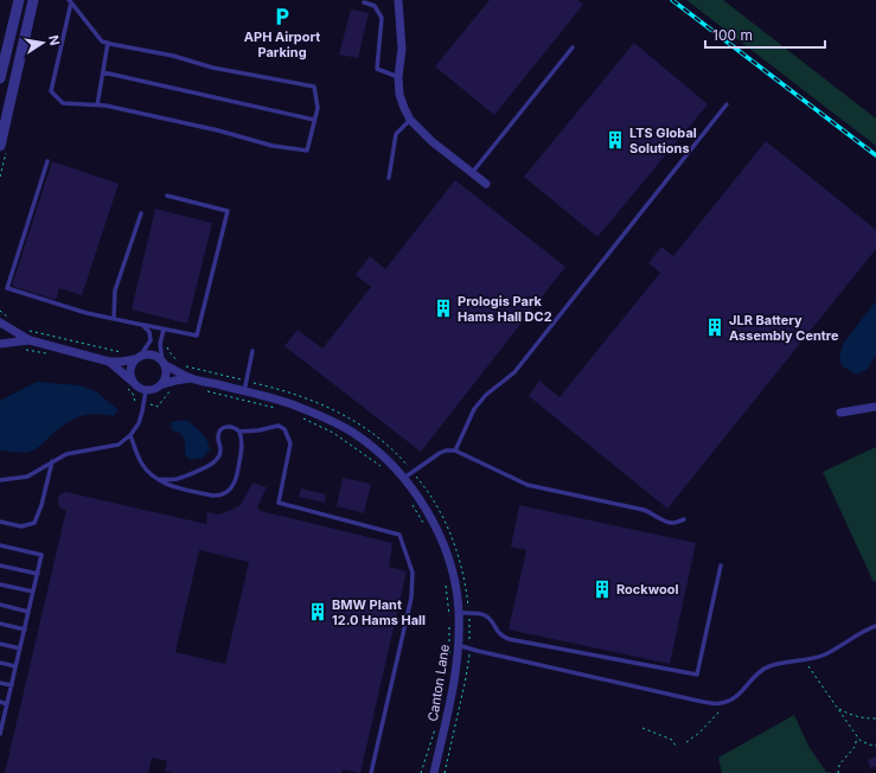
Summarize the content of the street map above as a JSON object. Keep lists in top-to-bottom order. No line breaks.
{"streets":{"street":["Canton Lane"]},"places":{"parking":["APH Airport Parking"],"building":["LTS Global Solutions","Prologis Park Hams Hall DC2","JLR Battery Assembly Centre","Rockwool","BMW Plant 12.0 Hams Hall"]},"scale_bar":"100 m","north":"right"}
